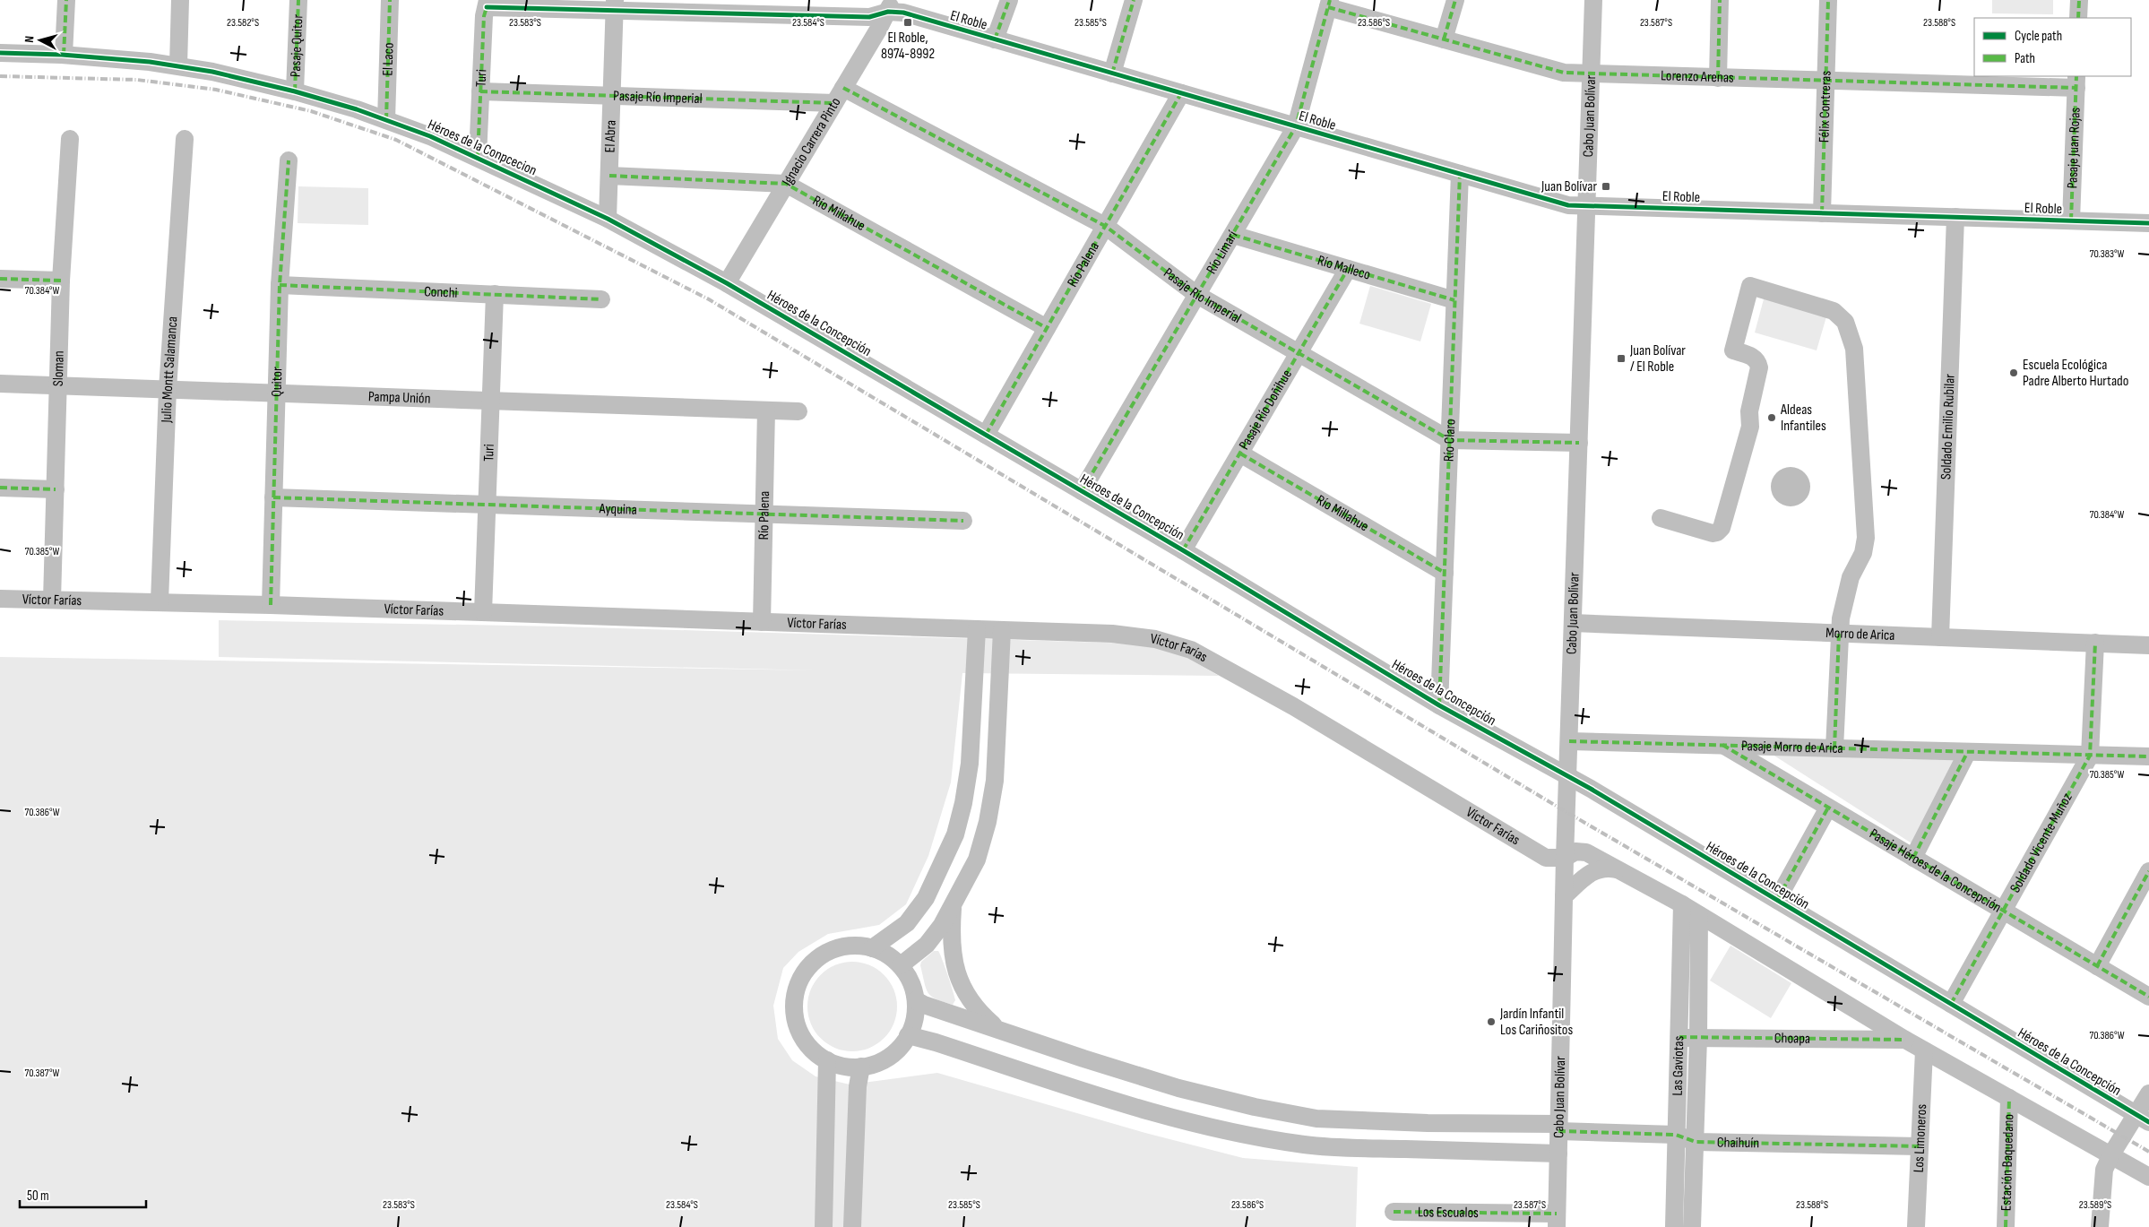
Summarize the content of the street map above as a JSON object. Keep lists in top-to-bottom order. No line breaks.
{"streets":{"street":["El Roble","Pasaje Quitor","El Laco","Lorenzo Arenas","Turi","Pasaje Río Imperial","Félix Contreras","Cabo Juan Bolívar","El Abra","Ignacio Carrera Pinto","Héroes de la Conpcecion","Pasaje Juan Rojas","Río Millahue","Río Limarí","Río Palena","Río Malleco","Conchi","Héroes de la Concepción","Sloman","Julio Montt Salamanca","Quitor","Pampa Unión","Pasaje Río Doñihue","Soldado Emilio Rubilar","Río Claro","Ayquina","Víctor Farías","Morro de Arica","Pasaje Morro de Arica","Soldado Vicente Muñoz","Pasaje Héroes de la Concepción","Choapa","Las Gaviotas","Los Limoneros","Chaihuín","Estación Baquedano","Los Escualos"]},"crossings":[["El Roble","Turi"],["El Roble","Félix Contreras"],["El Roble","Cabo Juan Bolívar"],["El Roble","El Abra"],["El Roble","Ignacio Carrera Pinto"],["El Roble","Pasaje Juan Rojas"],["El Roble","Río Limarí"],["El Roble","Río Palena"],["El Roble","Soldado Emilio Rubilar"],["El Roble","Río Claro"],["Pasaje Quitor","Héroes de la Conpcecion"],["El Laco","Héroes de la Conpcecion"],["Lorenzo Arenas","Félix Contreras"],["Lorenzo Arenas","Cabo Juan Bolívar"],["Lorenzo Arenas","Pasaje Juan Rojas"],["Lorenzo Arenas","Río Limarí"],["Turi","Pasaje Río Imperial"],["Turi","Héroes de la Conpcecion"],["Turi","Conchi"],["Turi","Pampa Unión"],["Turi","Ayquina"],["Turi","Víctor Farías"],["Pasaje Río Imperial","Cabo Juan Bolívar"],["Pasaje Río Imperial","El Abra"],["Pasaje Río Imperial","Ignacio Carrera Pinto"],["Pasaje Río Imperial","Río Limarí"],["Pasaje Río Imperial","Río Palena"],["Pasaje Río Imperial","Pasaje Río Doñihue"],["Pasaje Río Imperial","Río Claro"],["Cabo Juan Bolívar","Héroes de la Concepción"],["Cabo Juan Bolívar","Víctor Farías"],["Cabo Juan Bolívar","Morro de Arica"],["Cabo Juan Bolívar","Pasaje Morro de Arica"],["Cabo Juan Bolívar","Chaihuín"],["Cabo Juan Bolívar","Los Escualos"],["El Abra","Héroes de la Conpcecion"],["El Abra","Río Millahue"],["Ignacio Carrera Pinto","Héroes de la Conpcecion"],["Ignacio Carrera Pinto","Río Millahue"],["Ignacio Carrera Pinto","Héroes de la Concepción"],["Héroes de la Conpcecion","Héroes de la Concepción"],["Río Millahue","Río Palena"],["Río Millahue","Pasaje Río Doñihue"],["Río Millahue","Río Claro"],["Río Limarí","Río Malleco"],["Río Limarí","Héroes de la Concepción"],["Río Palena","Héroes de la Concepción"],["Río Palena","Pampa Unión"],["Río Palena","Ayquina"],["Río Palena","Víctor Farías"],["Río Malleco","Pasaje Río Doñihue"],["Río Malleco","Río Claro"],["Conchi","Quitor"],["Héroes de la Concepción","Pasaje Río Doñihue"],["Héroes de la Concepción","Río Claro"],["Héroes de la Concepción","Soldado Vicente Muñoz"],["Sloman","Pampa Unión"],["Sloman","Víctor Farías"],["Julio Montt Salamanca","Pampa Unión"],["Julio Montt Salamanca","Víctor Farías"],["Quitor","Pampa Unión"],["Quitor","Ayquina"],["Quitor","Víctor Farías"],["Soldado Emilio Rubilar","Morro de Arica"],["Morro de Arica","Soldado Vicente Muñoz"],["Pasaje Morro de Arica","Soldado Vicente Muñoz"],["Pasaje Morro de Arica","Pasaje Héroes de la Concepción"],["Soldado Vicente Muñoz","Pasaje Héroes de la Concepción"],["Choapa","Las Gaviotas"],["Las Gaviotas","Chaihuín"],["Los Limoneros","Chaihuín"]],"places":{"transit":["El Roble, 8974-8992","Juan Bolívar","Juan Bolívar / El Roble"],"other":["Escuela Ecológica Padre Alberto Hurtado","Aldeas Infantiles","Jardín Infantil Los Cariñositos"]},"legend":["Cycle path","Path"],"scale_bar":"50 m","north":"left","coordinates":["23.582°S","23.583°S","23.584°S","23.585°S","23.586°S","23.587°S","23.588°S","70.383°W","70.384°W","70.385°W","70.386°W","70.387°W","23.589°S"]}
